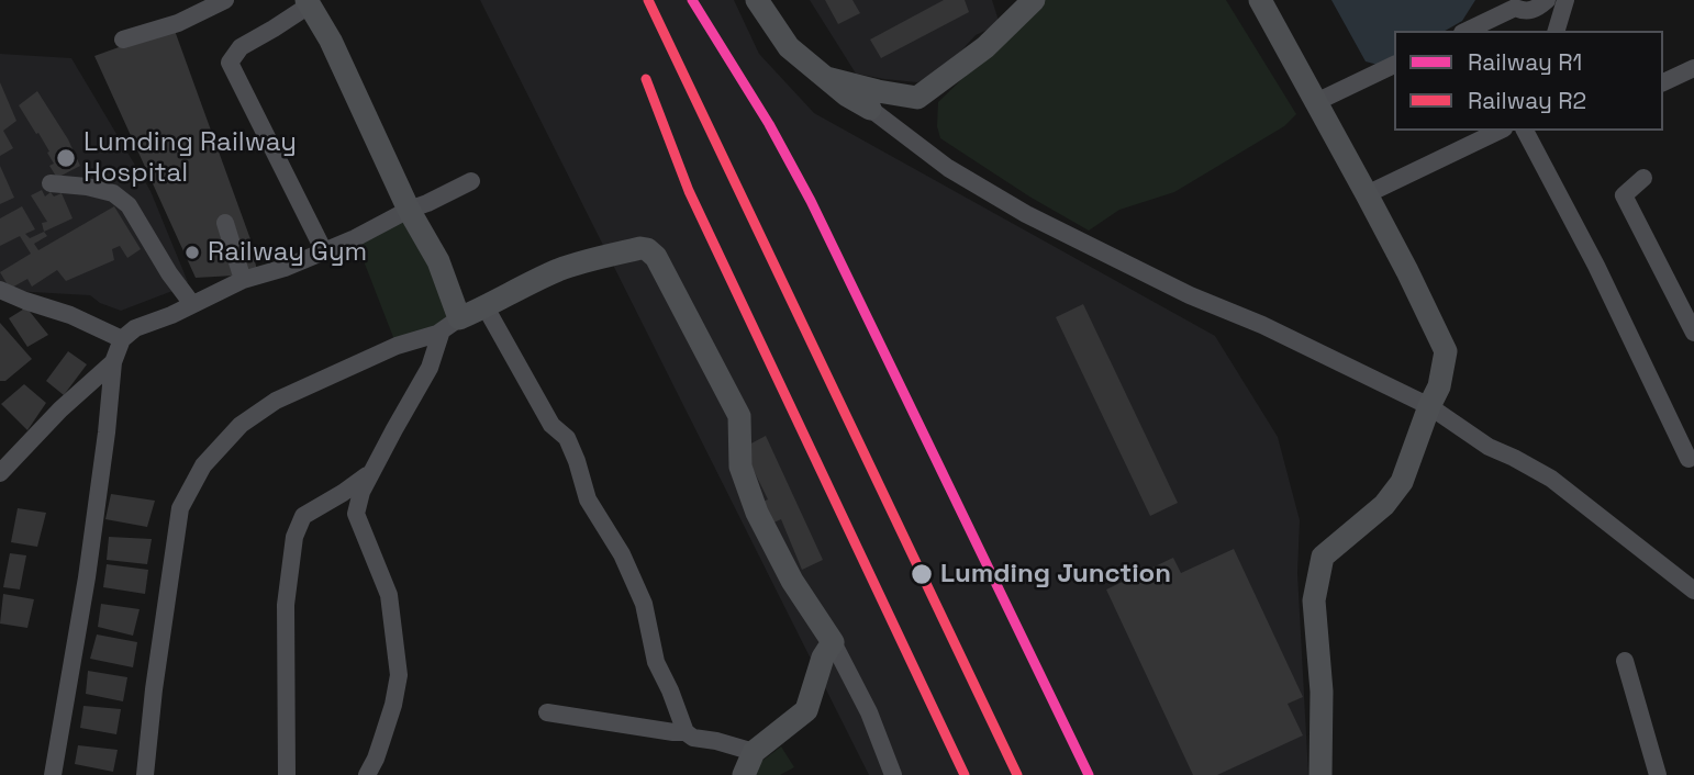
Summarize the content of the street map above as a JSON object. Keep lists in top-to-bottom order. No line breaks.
{"places":["Lumding Railway Hospital","Railway Gym","Lumding Junction"],"lines":["rail line R1","rail line R2"],"legend":["Railway R1","Railway R2"]}
